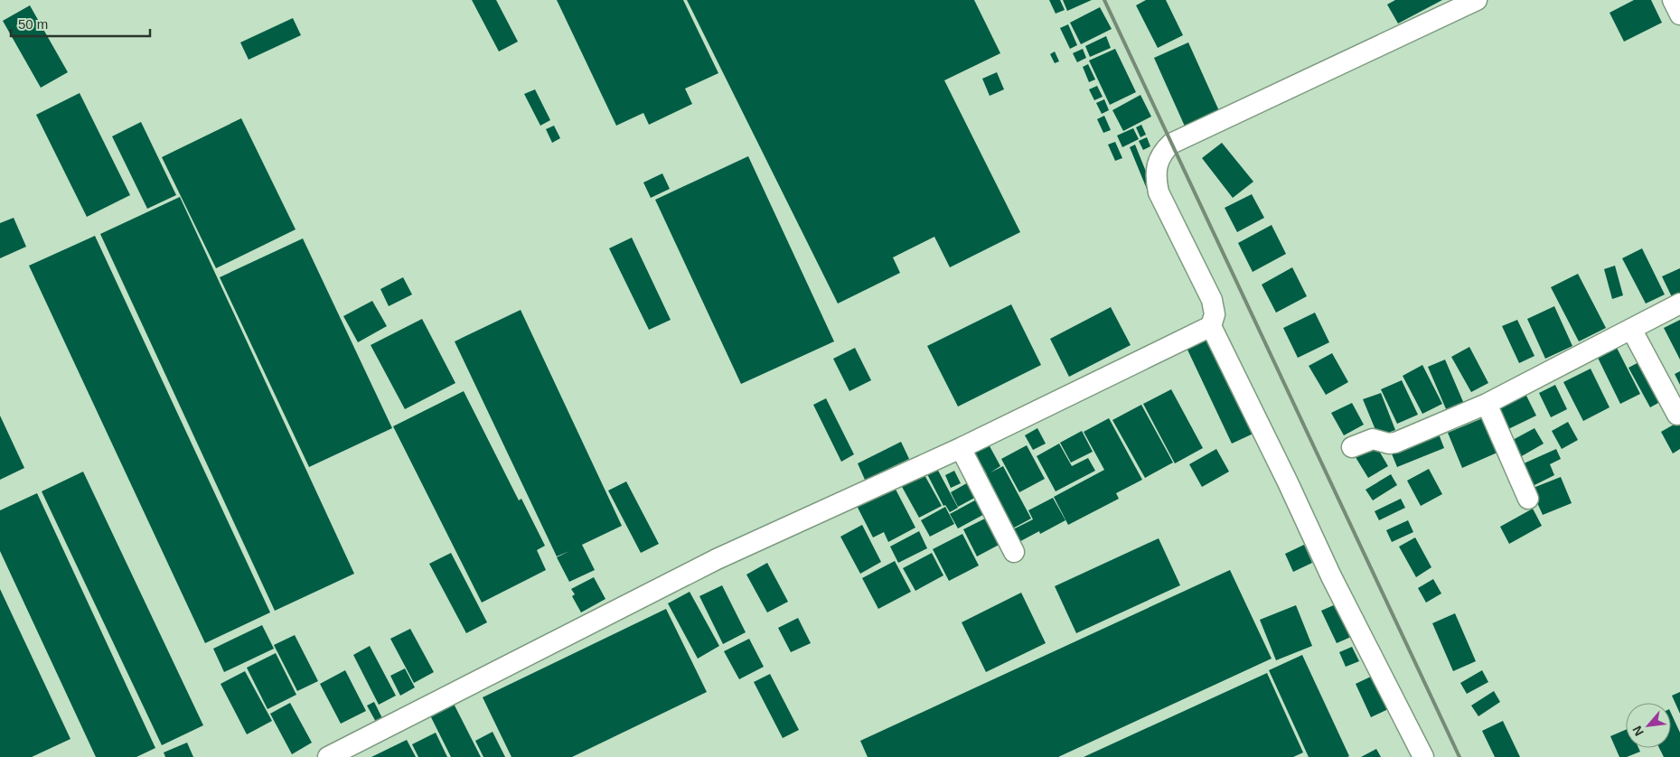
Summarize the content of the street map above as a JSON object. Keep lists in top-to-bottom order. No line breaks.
{"scale_bar":"50 m","north":"bottom left"}
